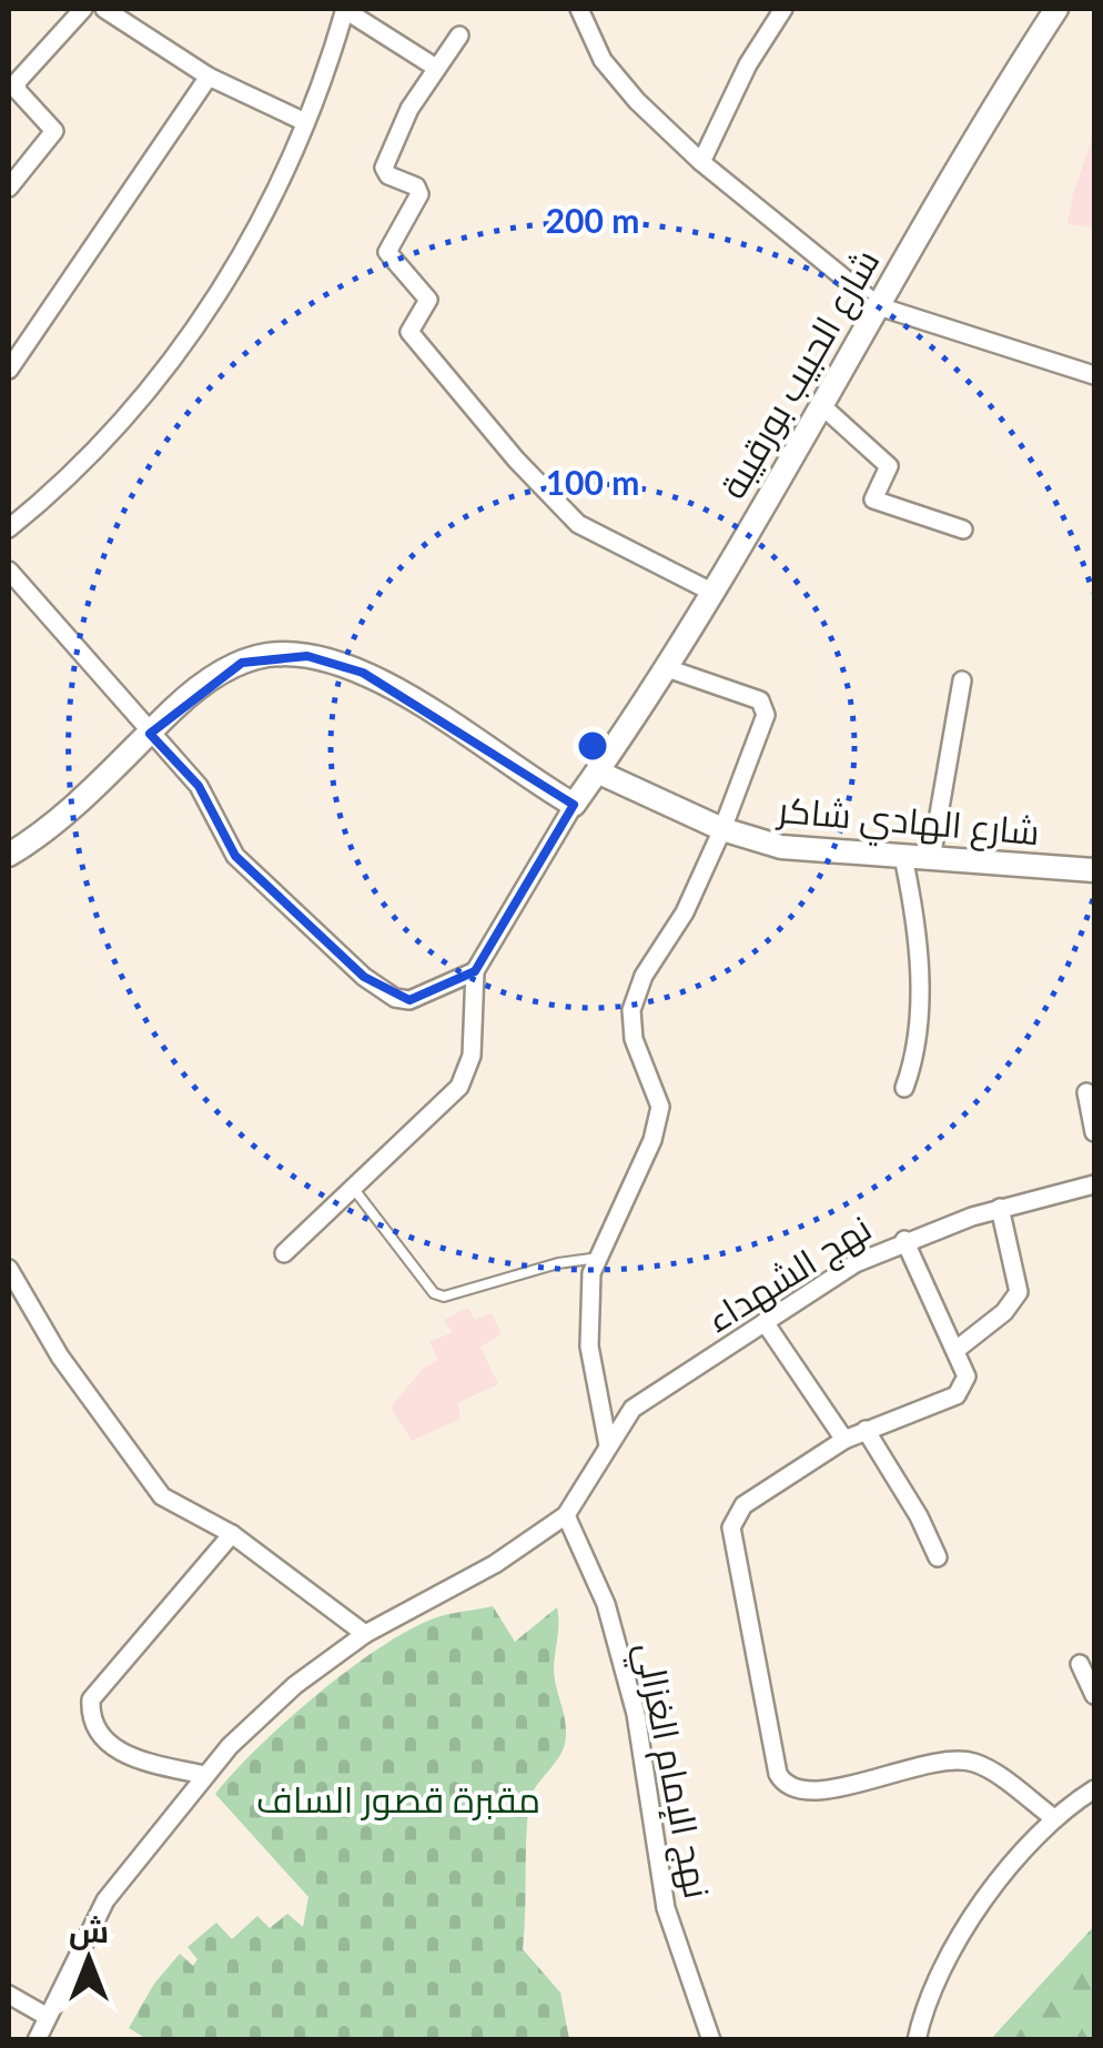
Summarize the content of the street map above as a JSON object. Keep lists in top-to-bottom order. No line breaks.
{"streets":{"street":["شارع الحبيب بورقيبة","شارع الهادي شاكر","نهج الشهداء","نهج الإمام الغزالي"]},"crossings":[["شارع الحبيب بورقيبة","شارع الهادي شاكر"],["نهج الشهداء","نهج الإمام الغزالي"]],"parks":["مقبرة قصور الساف"],"north":"top","rings":["200 m","100 m"]}
